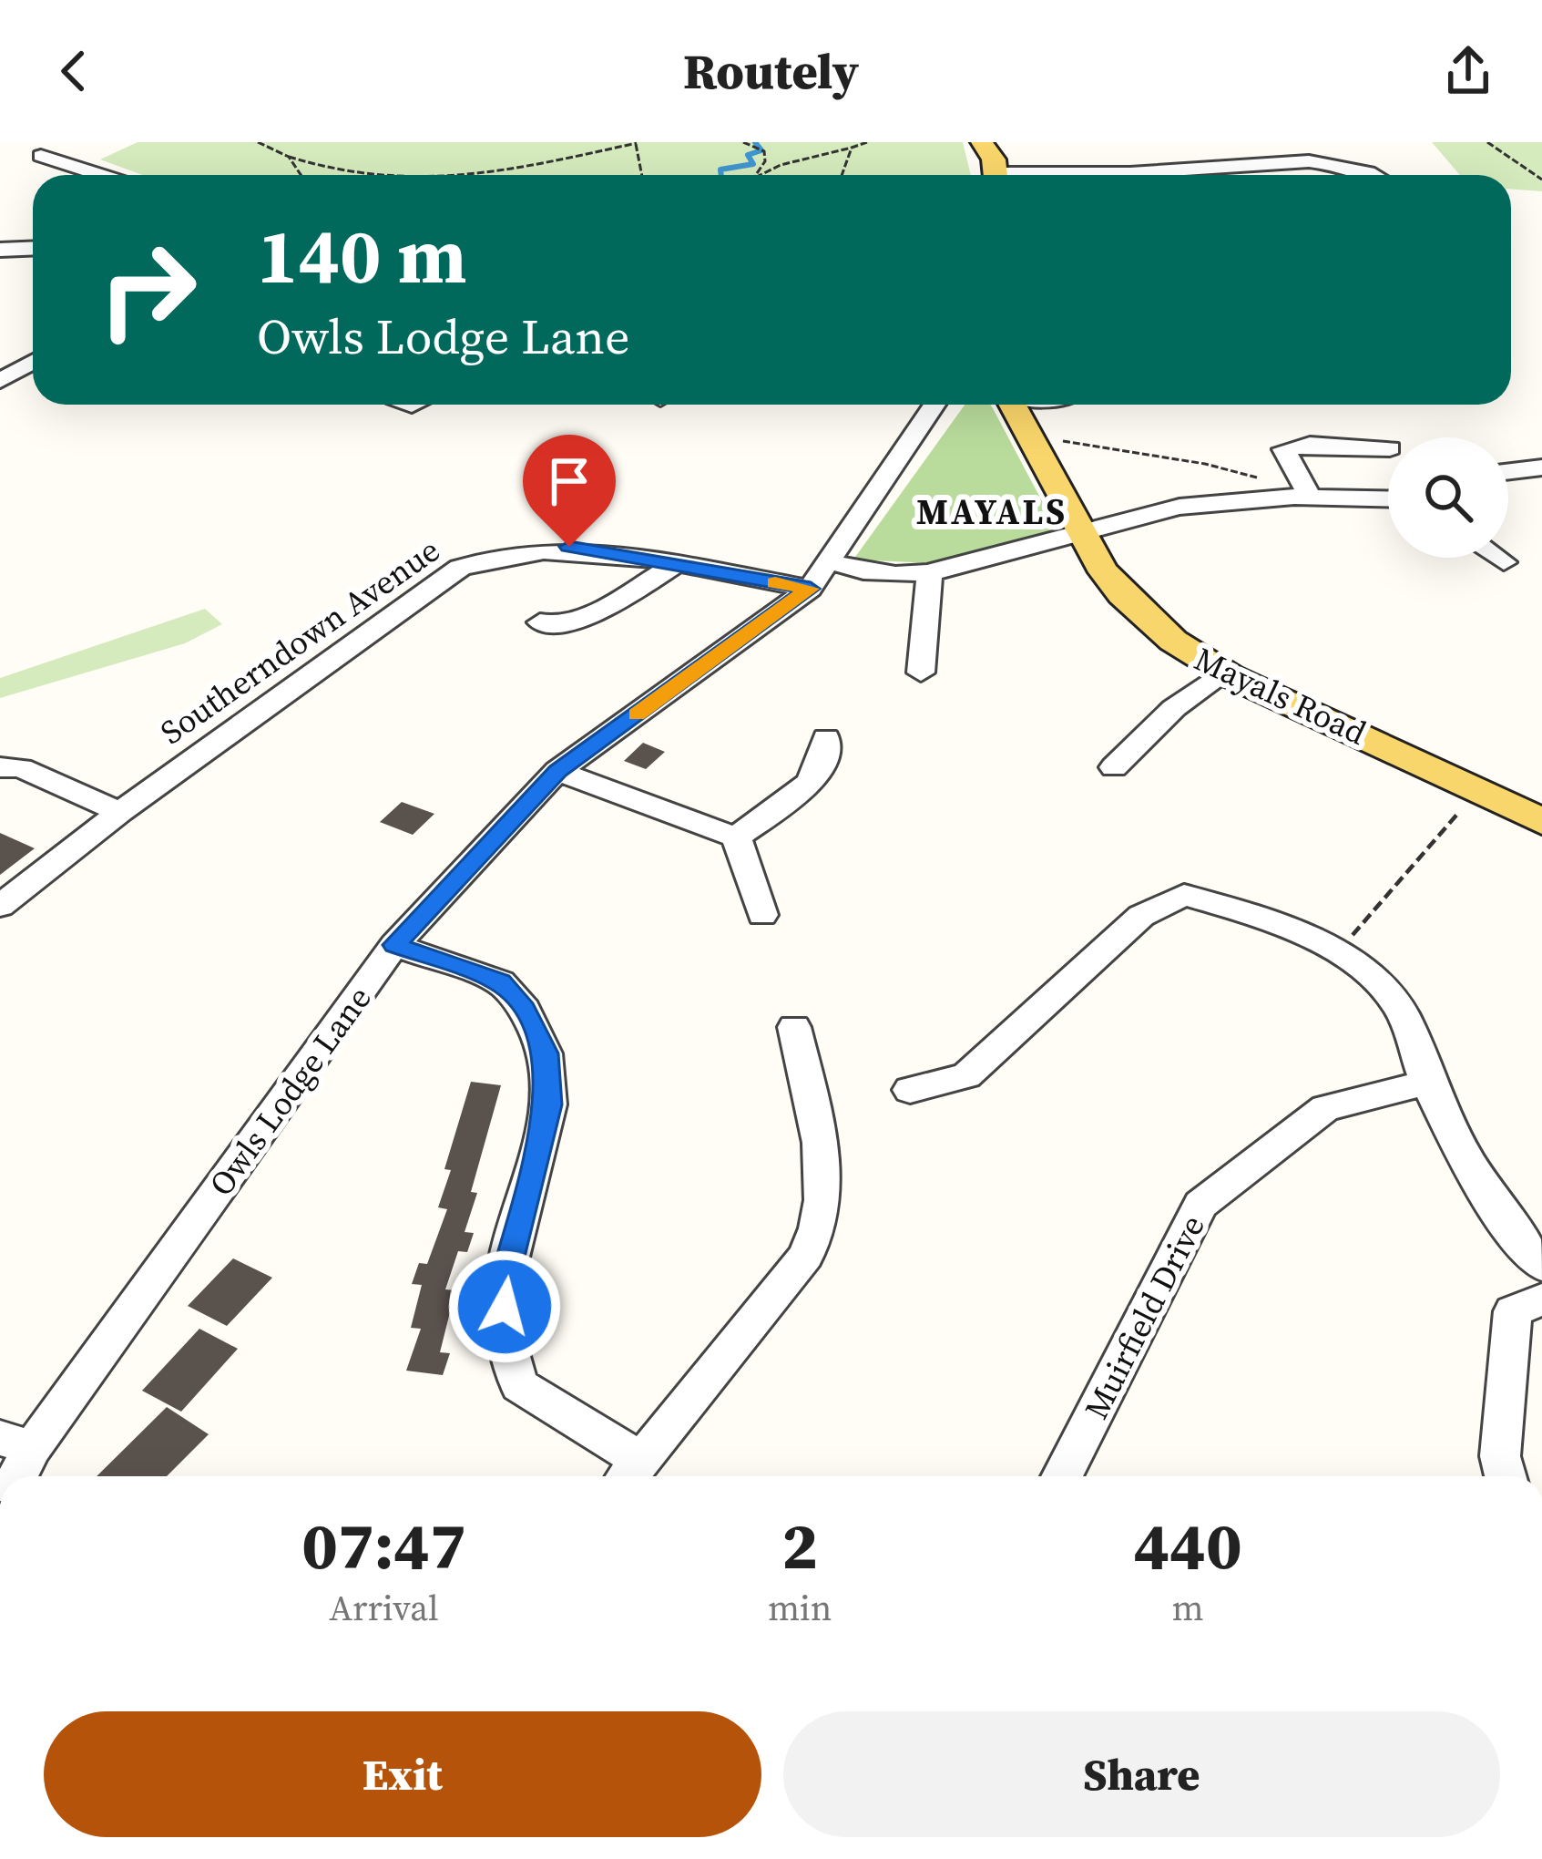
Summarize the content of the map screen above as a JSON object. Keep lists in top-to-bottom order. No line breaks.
{"streets":{"main road":["Mayals Road"],"street":["Southerndown Avenue","Owls Lodge Lane","Muirfield Drive"]},"crossings":[["Southerndown Avenue","Owls Lodge Lane"]],"districts":["MAYALS"],"page":{"header":"Routely","turn":["140 m","Owls Lodge Lane"],"eta":["07:47","Arrival","2","min","440","m"],"buttons":["Exit","Share"]}}
